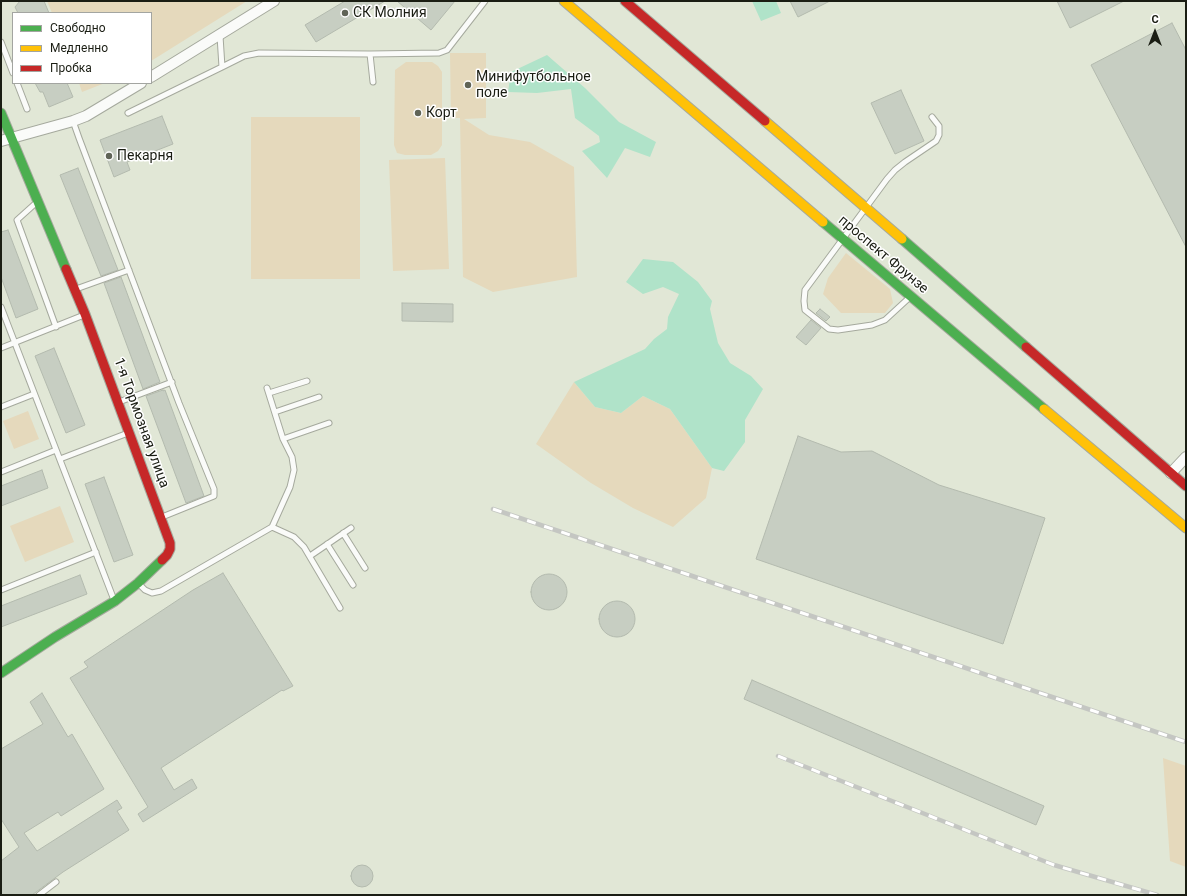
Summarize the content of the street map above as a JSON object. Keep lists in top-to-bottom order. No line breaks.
{"streets":{"main road":["проспект Фрунзе","1-я Тормозная улица"]},"places":["СК Молния","Минифутбольное поле","Корт","Пекарня"],"legend":["Свободно","Медленно","Пробка"],"north":"top"}
